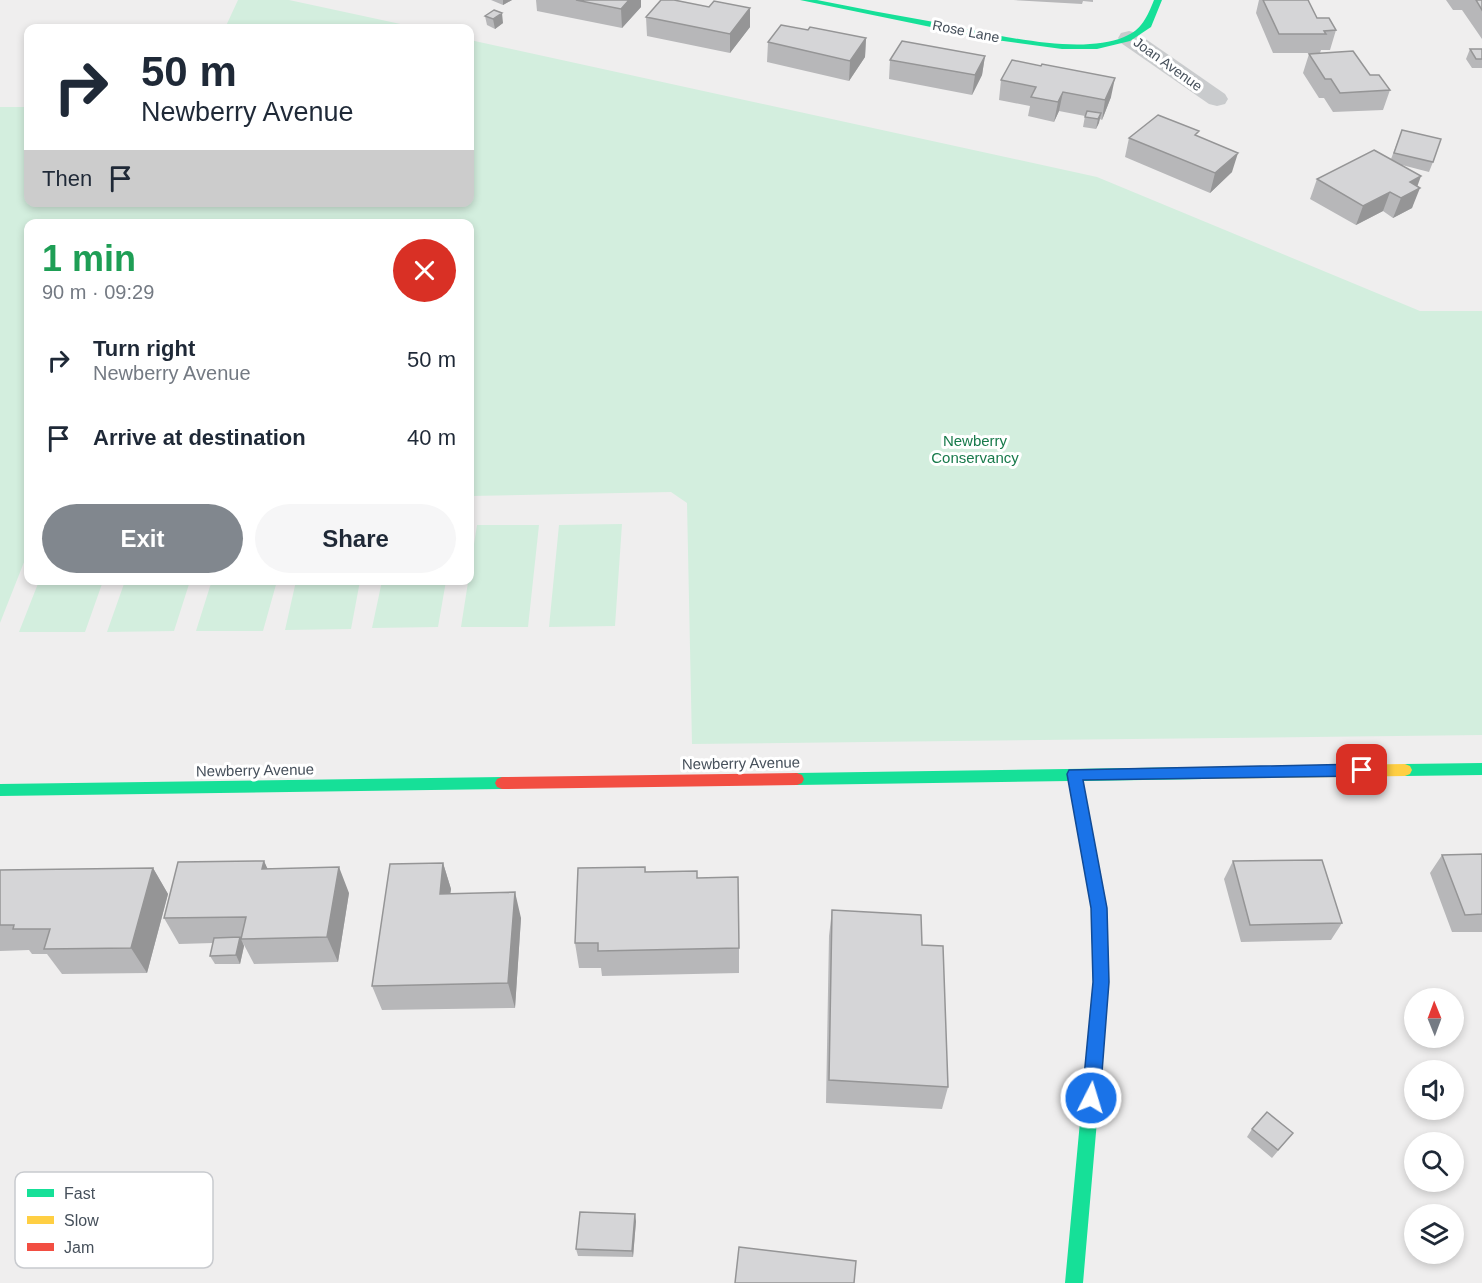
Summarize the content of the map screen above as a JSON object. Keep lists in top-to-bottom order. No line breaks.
{"streets":{"street":["Rose Lane","Joan Avenue","Newberry Avenue"]},"crossings":[["Rose Lane","Joan Avenue"]],"parks":["Newberry Conservancy"],"legend":["Fast","Slow","Jam"],"north":"top","page":{"turn":["50 m","Newberry Avenue"],"then":"Then","heading":["1 min","90 m · 09:29"],"list":[{"name":"Turn right","note":"Newberry Avenue","value":"50 m"},{"name":"Arrive at destination","value":"40 m"}],"buttons":["Exit","Share"]}}
